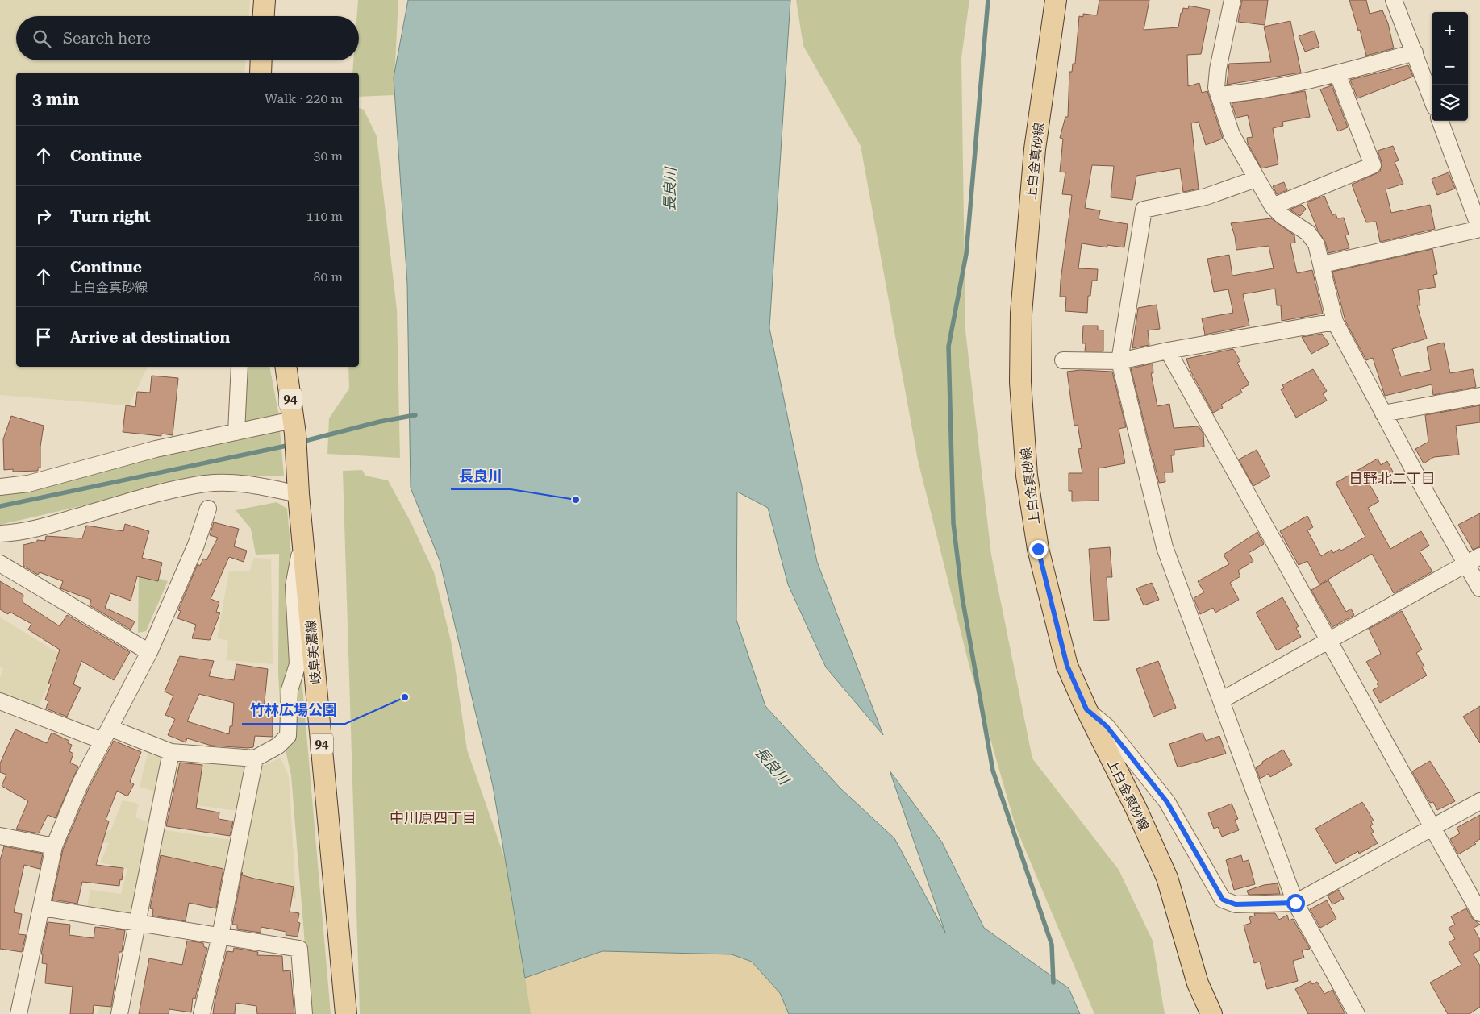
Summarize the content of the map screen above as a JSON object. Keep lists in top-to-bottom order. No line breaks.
{"streets":{"main road":["上白金真砂線","94","岐阜美濃線"]},"crossings":[["94","岐阜美濃線"]],"districts":["日野北二丁目","中川原四丁目"],"water":["長良川"],"places":["長良川","竹林広場公園"],"page":{"map_buttons":["+","−"],"search":"Search here","heading":["3 min","Walk · 220 m"],"list":[["Continue","30 m"],["Turn right","110 m"],["Continue","上白金真砂線","80 m"],"Arrive at destination"]}}
